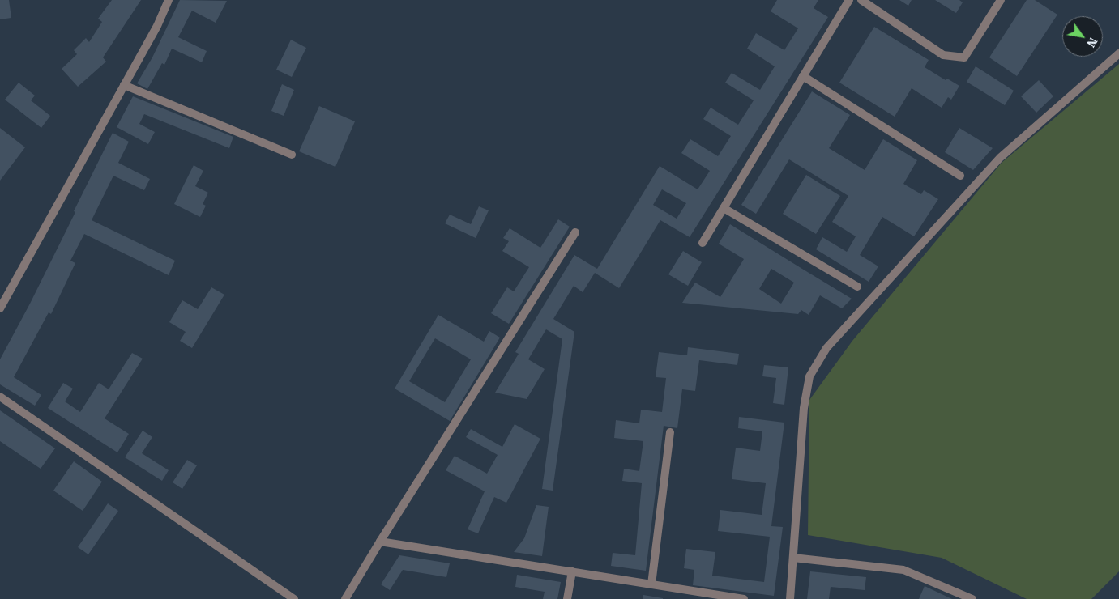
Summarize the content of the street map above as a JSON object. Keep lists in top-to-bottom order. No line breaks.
{"north":"bottom right"}
